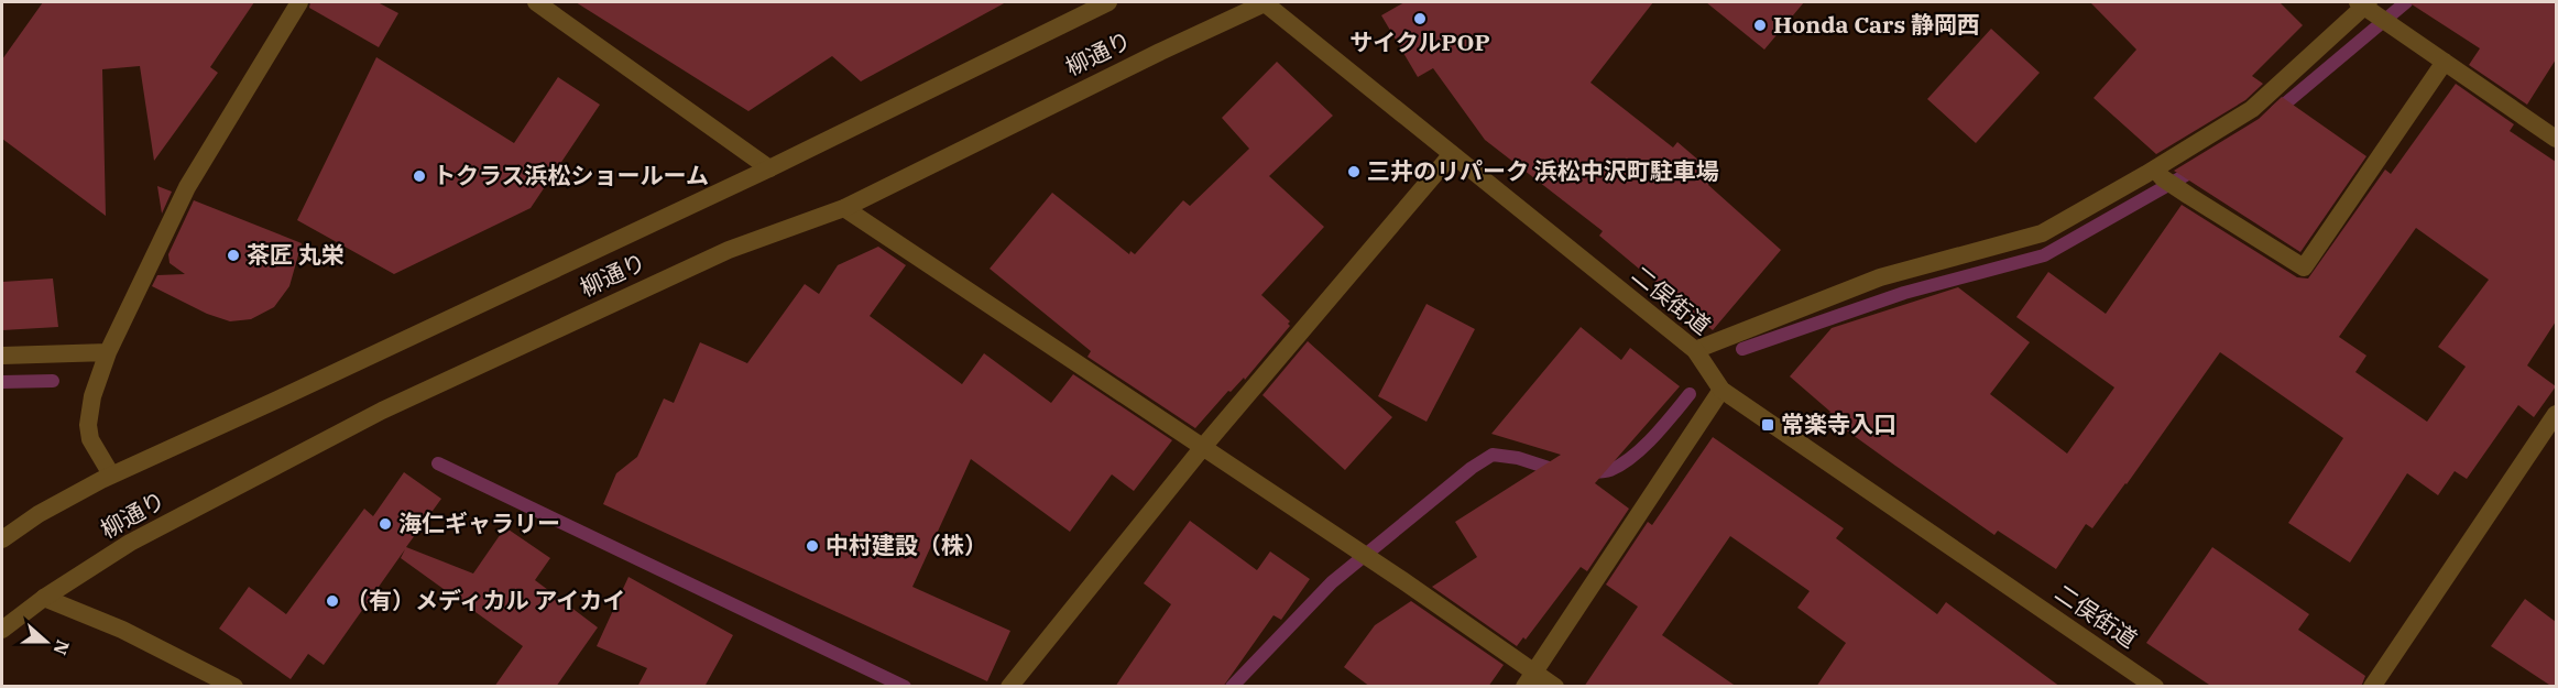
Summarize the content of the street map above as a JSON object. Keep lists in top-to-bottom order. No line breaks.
{"streets":{"street":["柳通り","二俣街道"]},"crossings":[["柳通り","二俣街道"]],"places":{"other":["サイクルPOP","Honda Cars 静岡西","三井のリパーク 浜松中沢町駐車場","トクラス浜松ショールーム","茶匠 丸栄","海仁ギャラリー","中村建設（株）","（有）メディカル アイカイ"],"transit":["常楽寺入口"]},"north":"right"}
